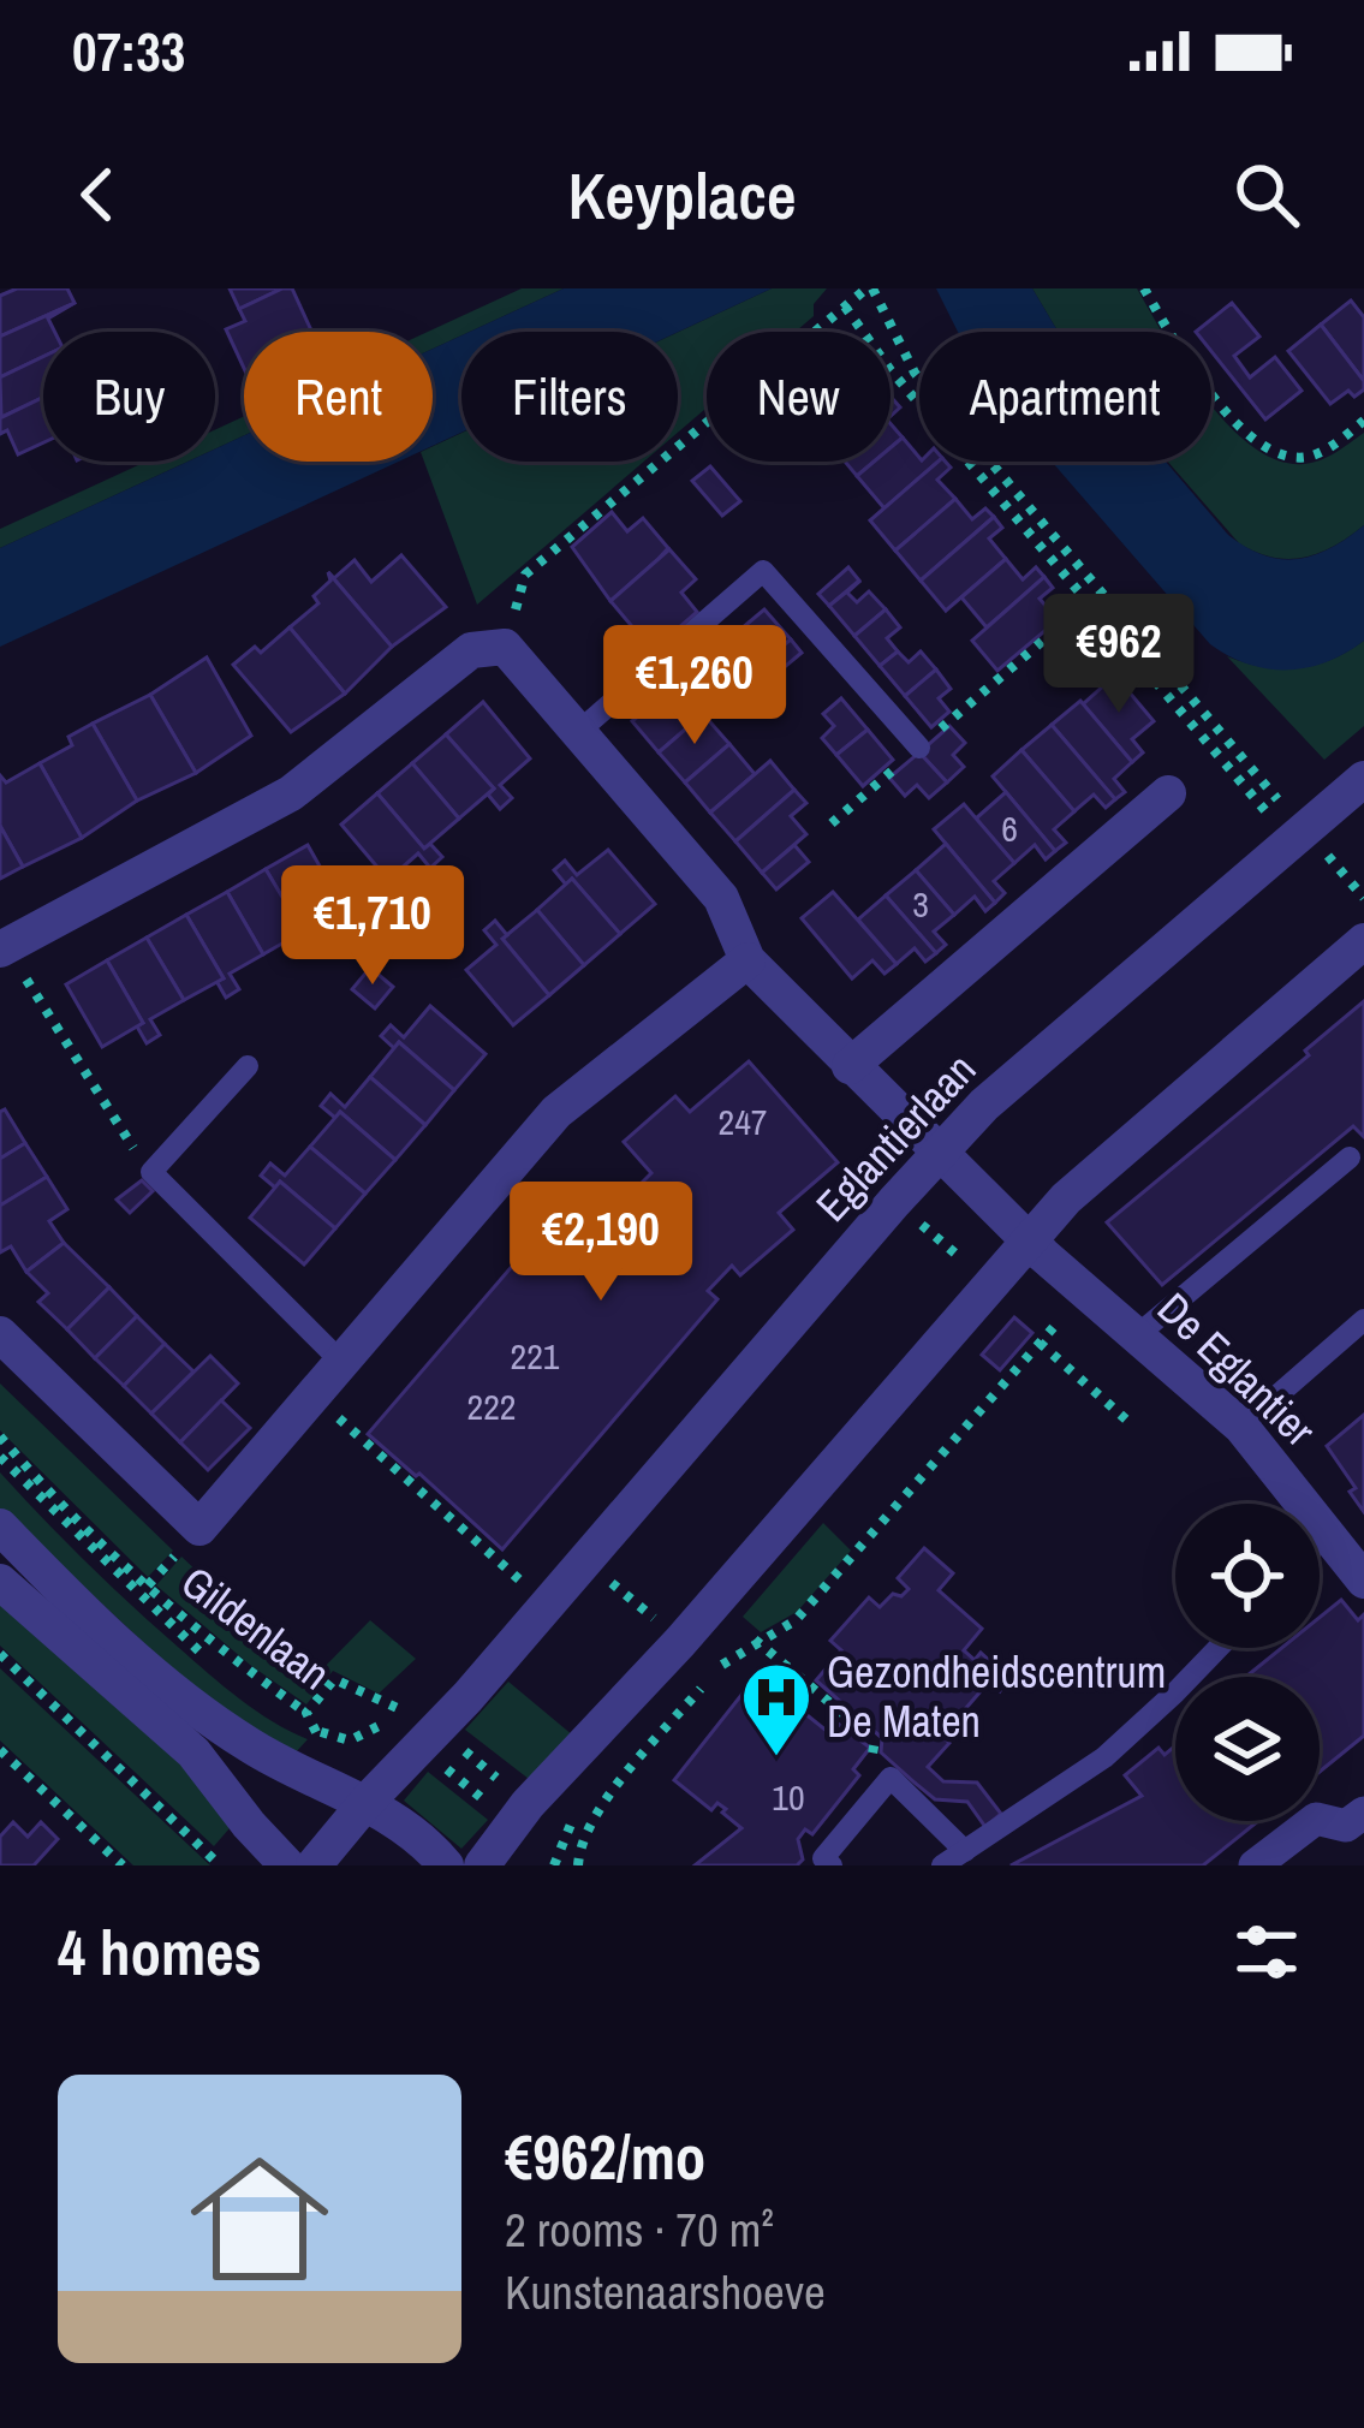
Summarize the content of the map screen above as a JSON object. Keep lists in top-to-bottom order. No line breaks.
{"streets":{"street":["Eglantierlaan","De Eglantier"],"path":["Gildenlaan"]},"crossings":[["Eglantierlaan","De Eglantier"],["Eglantierlaan","Gildenlaan"]],"places":{"hospital":["Gezondheidscentrum De Maten"]},"house_numbers":["6","3","247","221","222","10"],"page":{"status":"07:33","header":"Keyplace","chip":["Buy","Rent","Filters","New","Apartment"],"price":["€962","€1,260","€1,710","€2,190"],"heading":"4 homes","list":[{"name":"€962/mo","note":"2 rooms · 70 m² · Kunstenaarshoeve"}]}}
